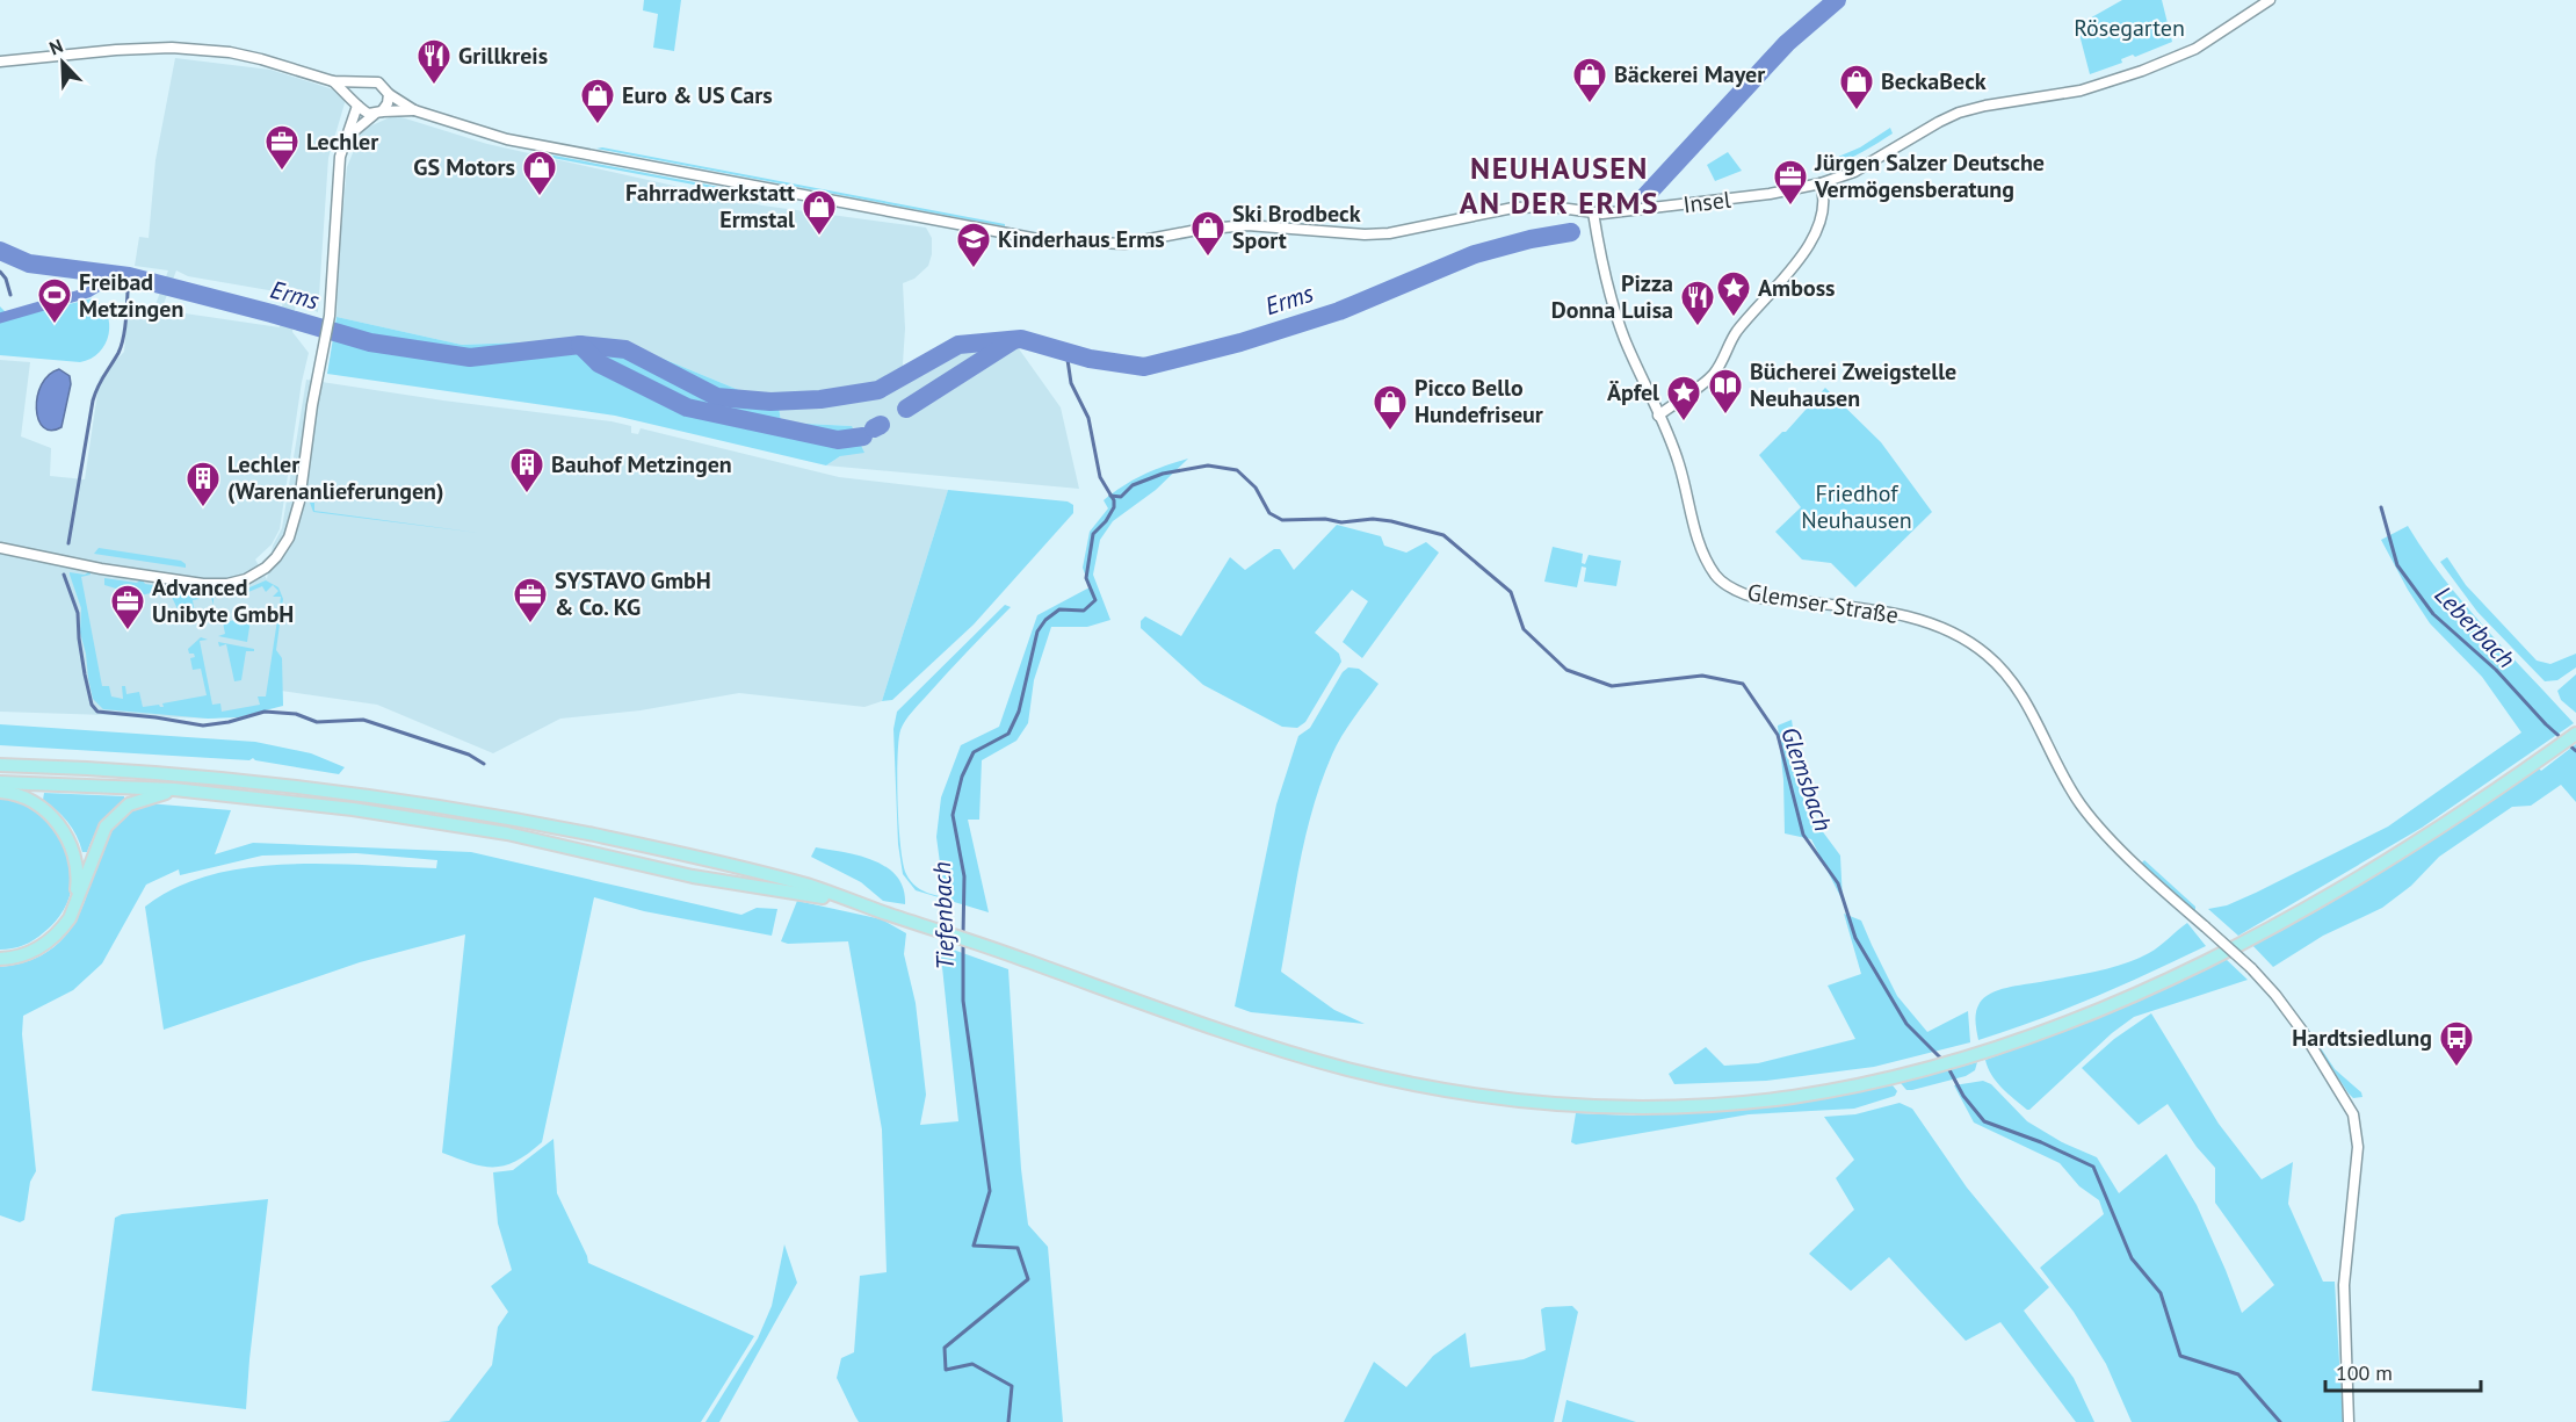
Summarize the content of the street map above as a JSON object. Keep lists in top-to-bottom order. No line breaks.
{"streets":{"street":["Insel","Glemser Straße"]},"crossings":[["Insel","Glemser Straße"]],"districts":["NEUHAUSEN AN DER ERMS"],"water":["Erms","Leberbach","Glemsbach","Tiefenbach"],"parks":["Rösegarten","Friedhof Neuhausen"],"places":{"restaurant":["Grillkreis","Pizza Donna Luisa"],"shop":["Bäckerei Mayer","BeckaBeck","Euro & US Cars","GS Motors","Fahrradwerkstatt Ermstal","Ski Brodbeck Sport","Picco Bello Hundefriseur"],"office":["Lechler","Jürgen Salzer Deutsche Vermögensberatung","SYSTAVO GmbH & Co. KG","Advanced Unibyte GmbH"],"school or university":["Kinderhaus Erms"],"place":["Amboss","Äpfel"],"sports":["Freibad Metzingen"],"library":["Bücherei Zweigstelle Neuhausen"],"building":["Bauhof Metzingen","Lechler (Warenanlieferungen)"],"bus stop":["Hardtsiedlung"]},"scale_bar":"100 m","north":"top left"}
